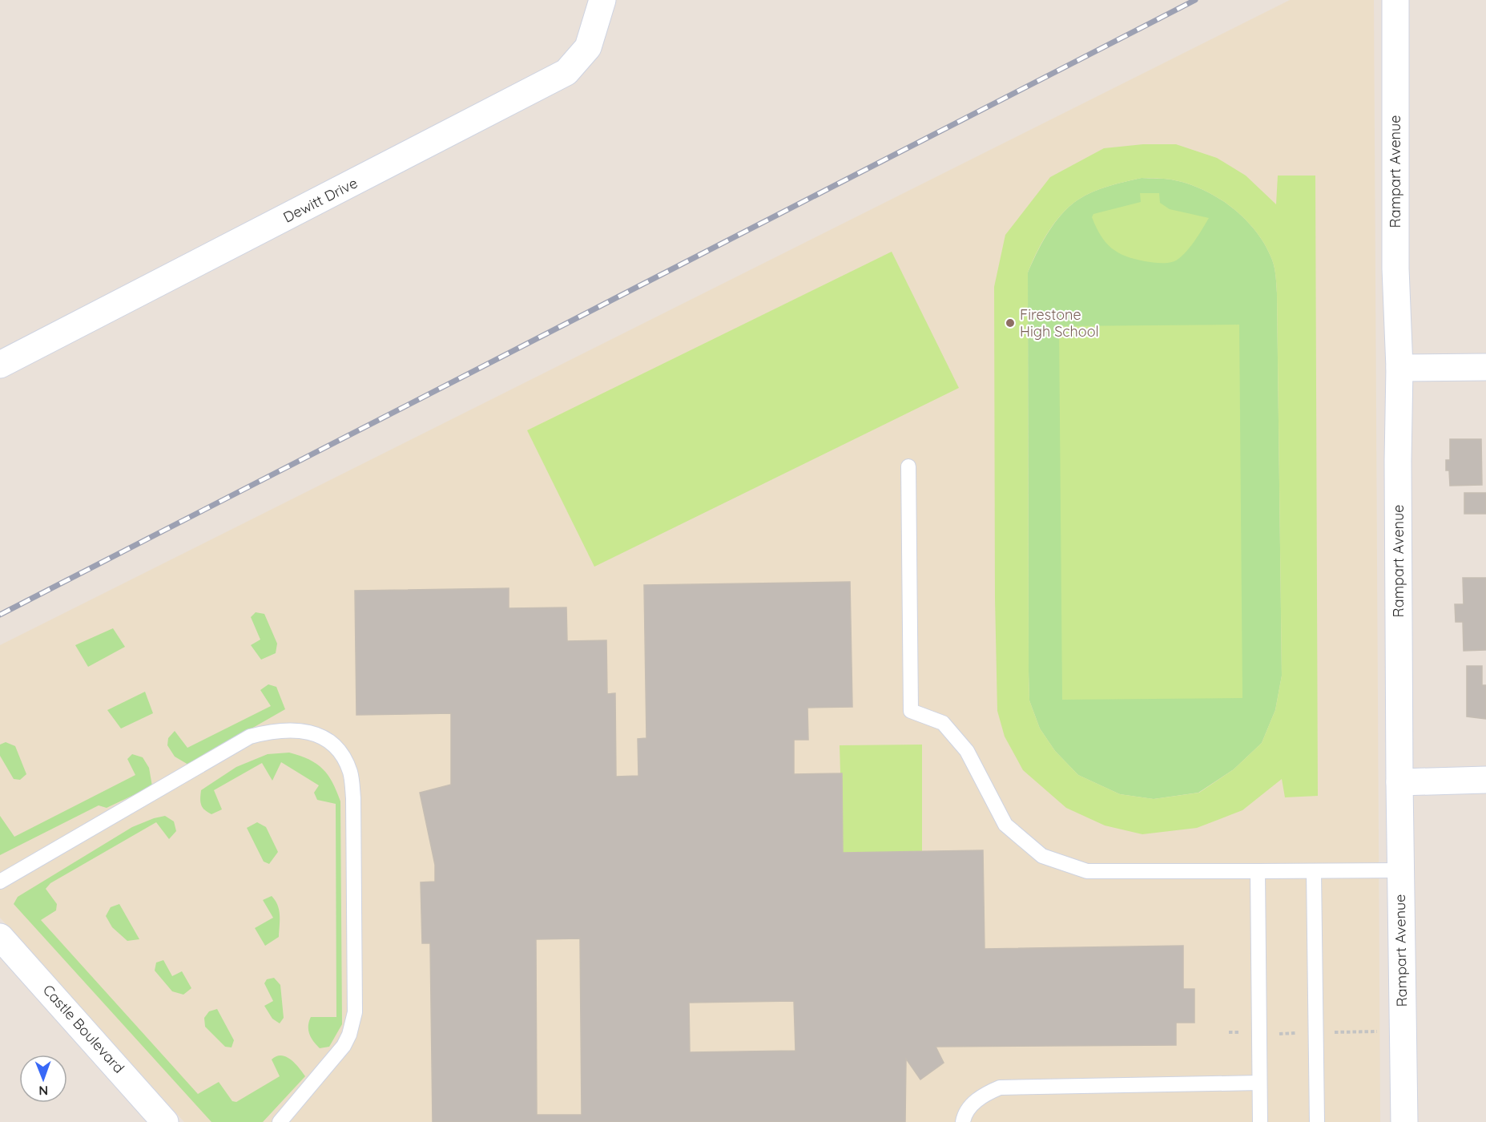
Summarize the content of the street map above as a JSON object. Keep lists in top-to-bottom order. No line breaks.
{"streets":{"street":["Rampart Avenue","Dewitt Drive","Castle Boulevard"]},"places":["Firestone High School"],"north":"bottom"}
